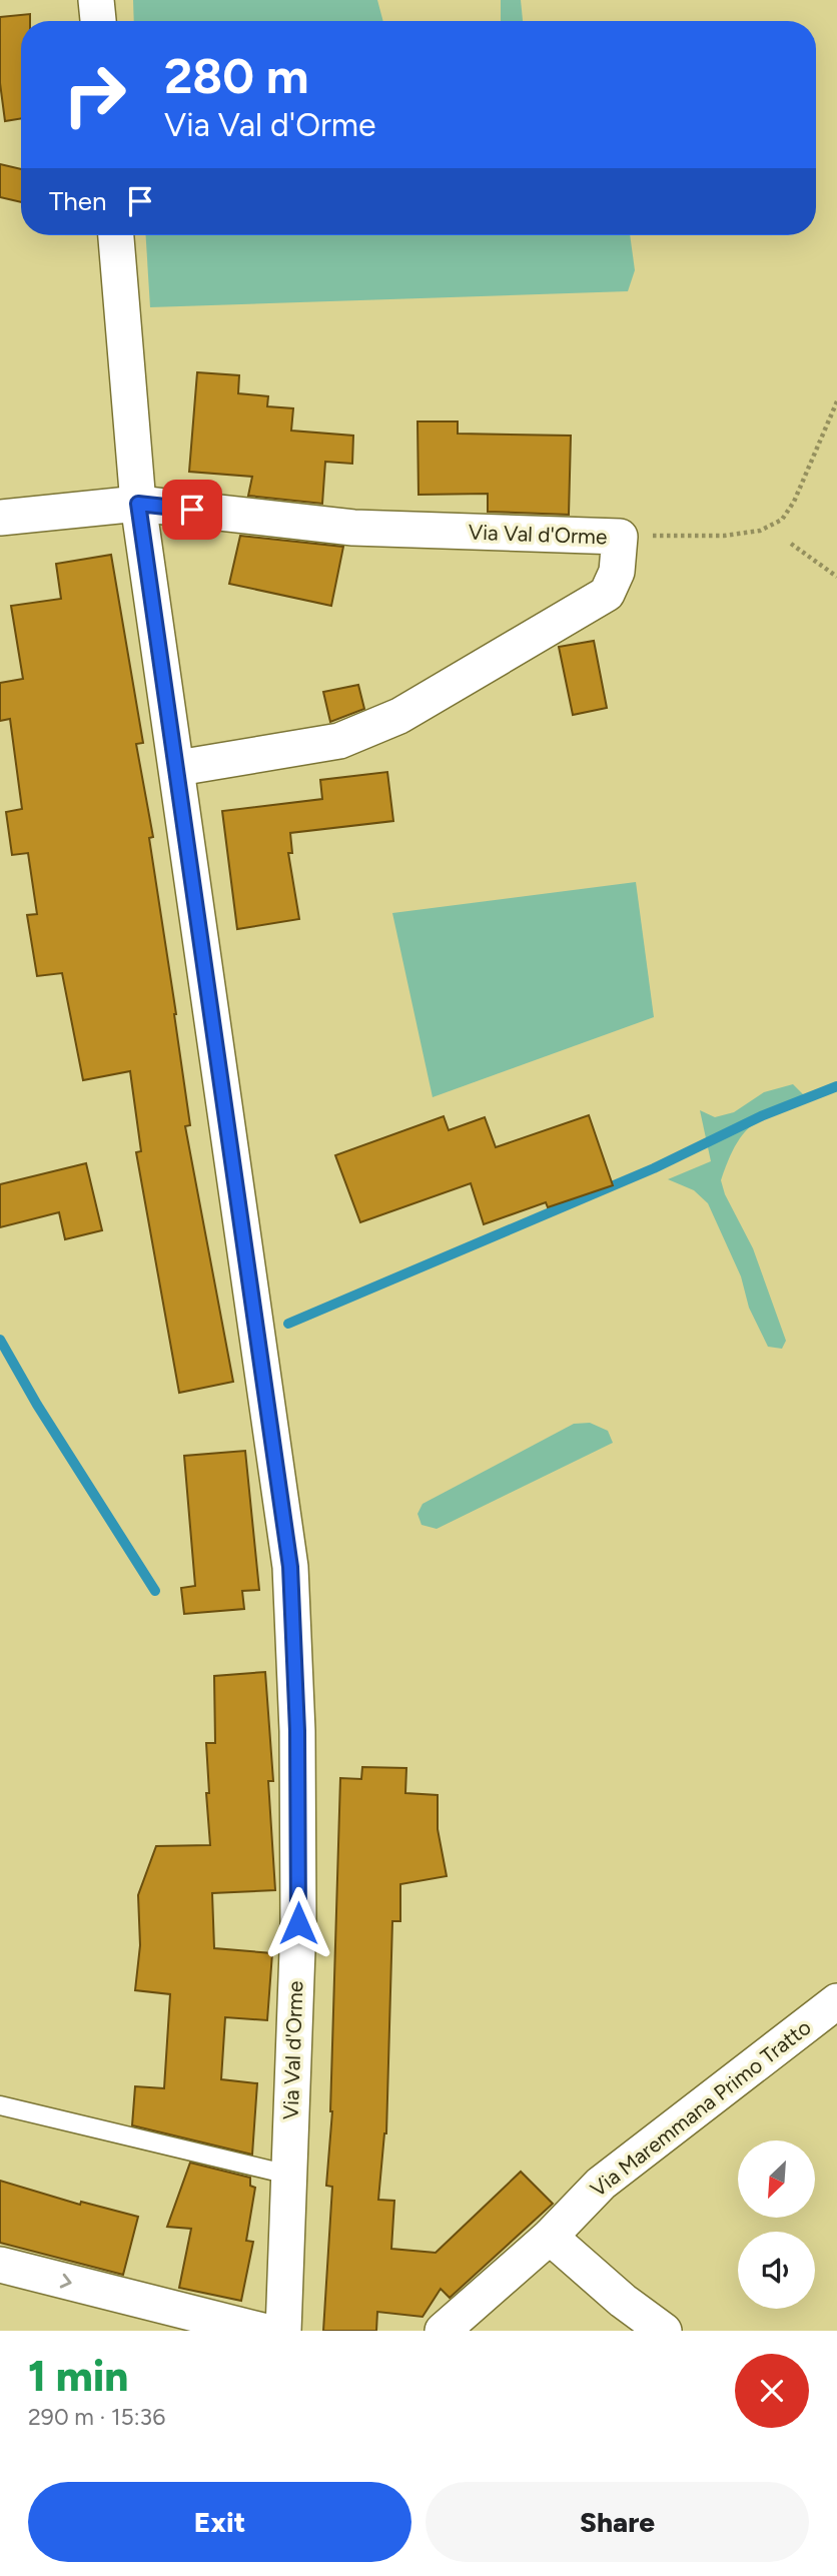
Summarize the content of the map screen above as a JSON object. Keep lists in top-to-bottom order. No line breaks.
{"streets":{"street":["Via Val d'Orme","Via Maremmana Primo Tratto"]},"north":"bottom left","page":{"turn":["280 m","Via Val d'Orme"],"then":"Then","heading":["1 min","290 m · 15:36"],"buttons":["Exit","Share"]}}
